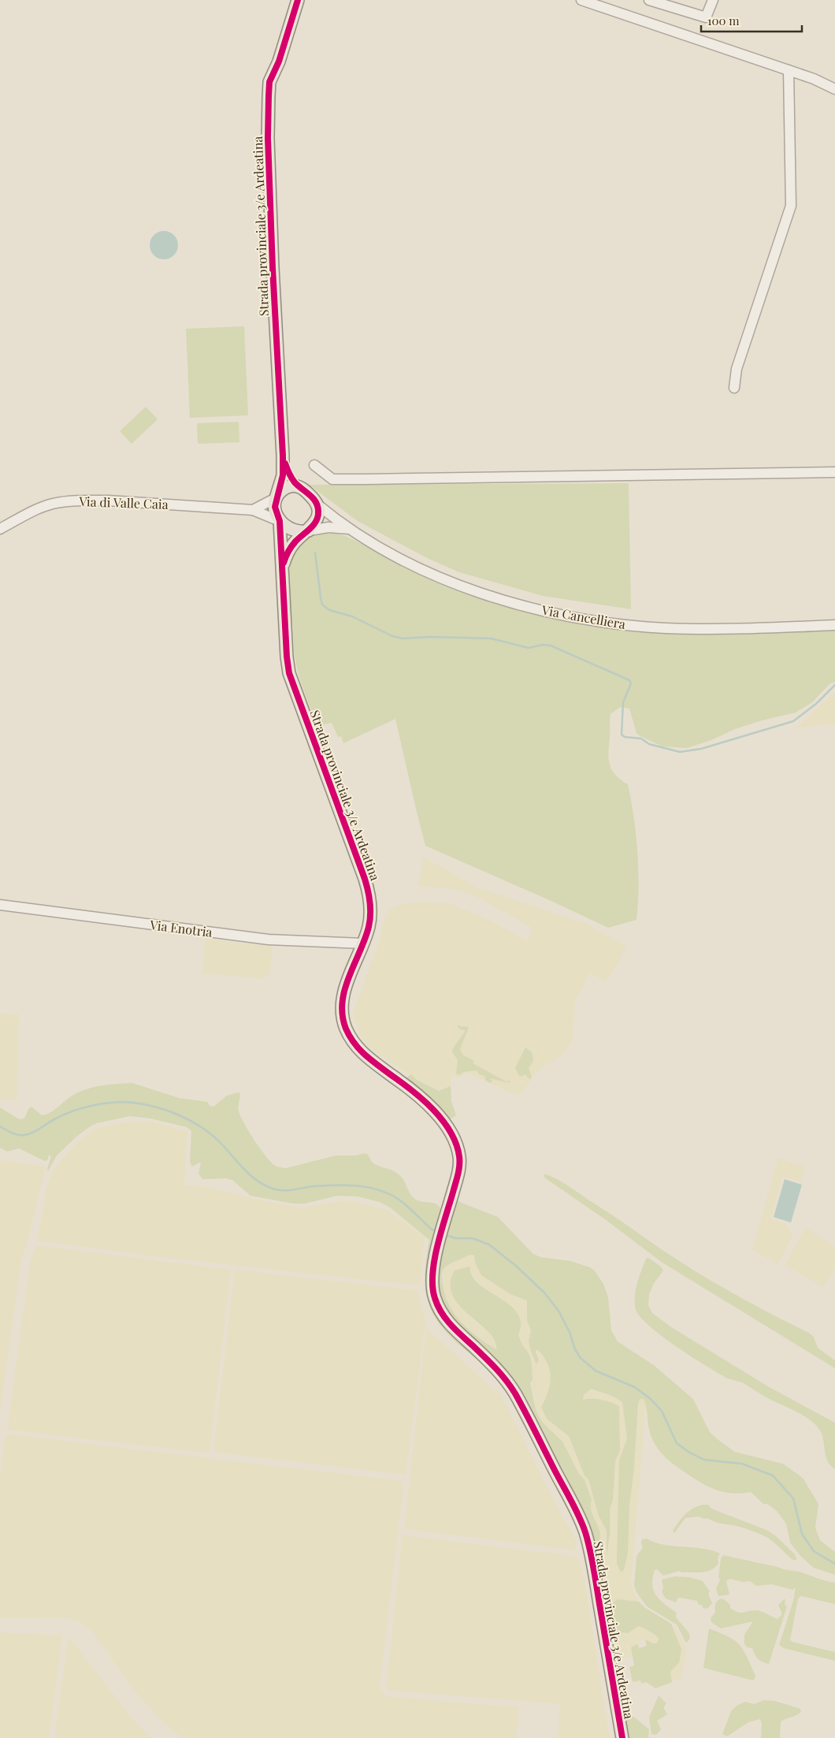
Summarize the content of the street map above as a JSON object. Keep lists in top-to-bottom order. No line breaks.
{"streets":{"main road":["Strada provinciale 3/e Ardeatina"],"street":["Via di Valle Caia","Via Cancelliera","Via Enotria"]},"crossings":[["Strada provinciale 3/e Ardeatina","Via di Valle Caia"],["Strada provinciale 3/e Ardeatina","Via Cancelliera"],["Strada provinciale 3/e Ardeatina","Via Enotria"],["Via di Valle Caia","Via Cancelliera"]],"scale_bar":"100 m"}
